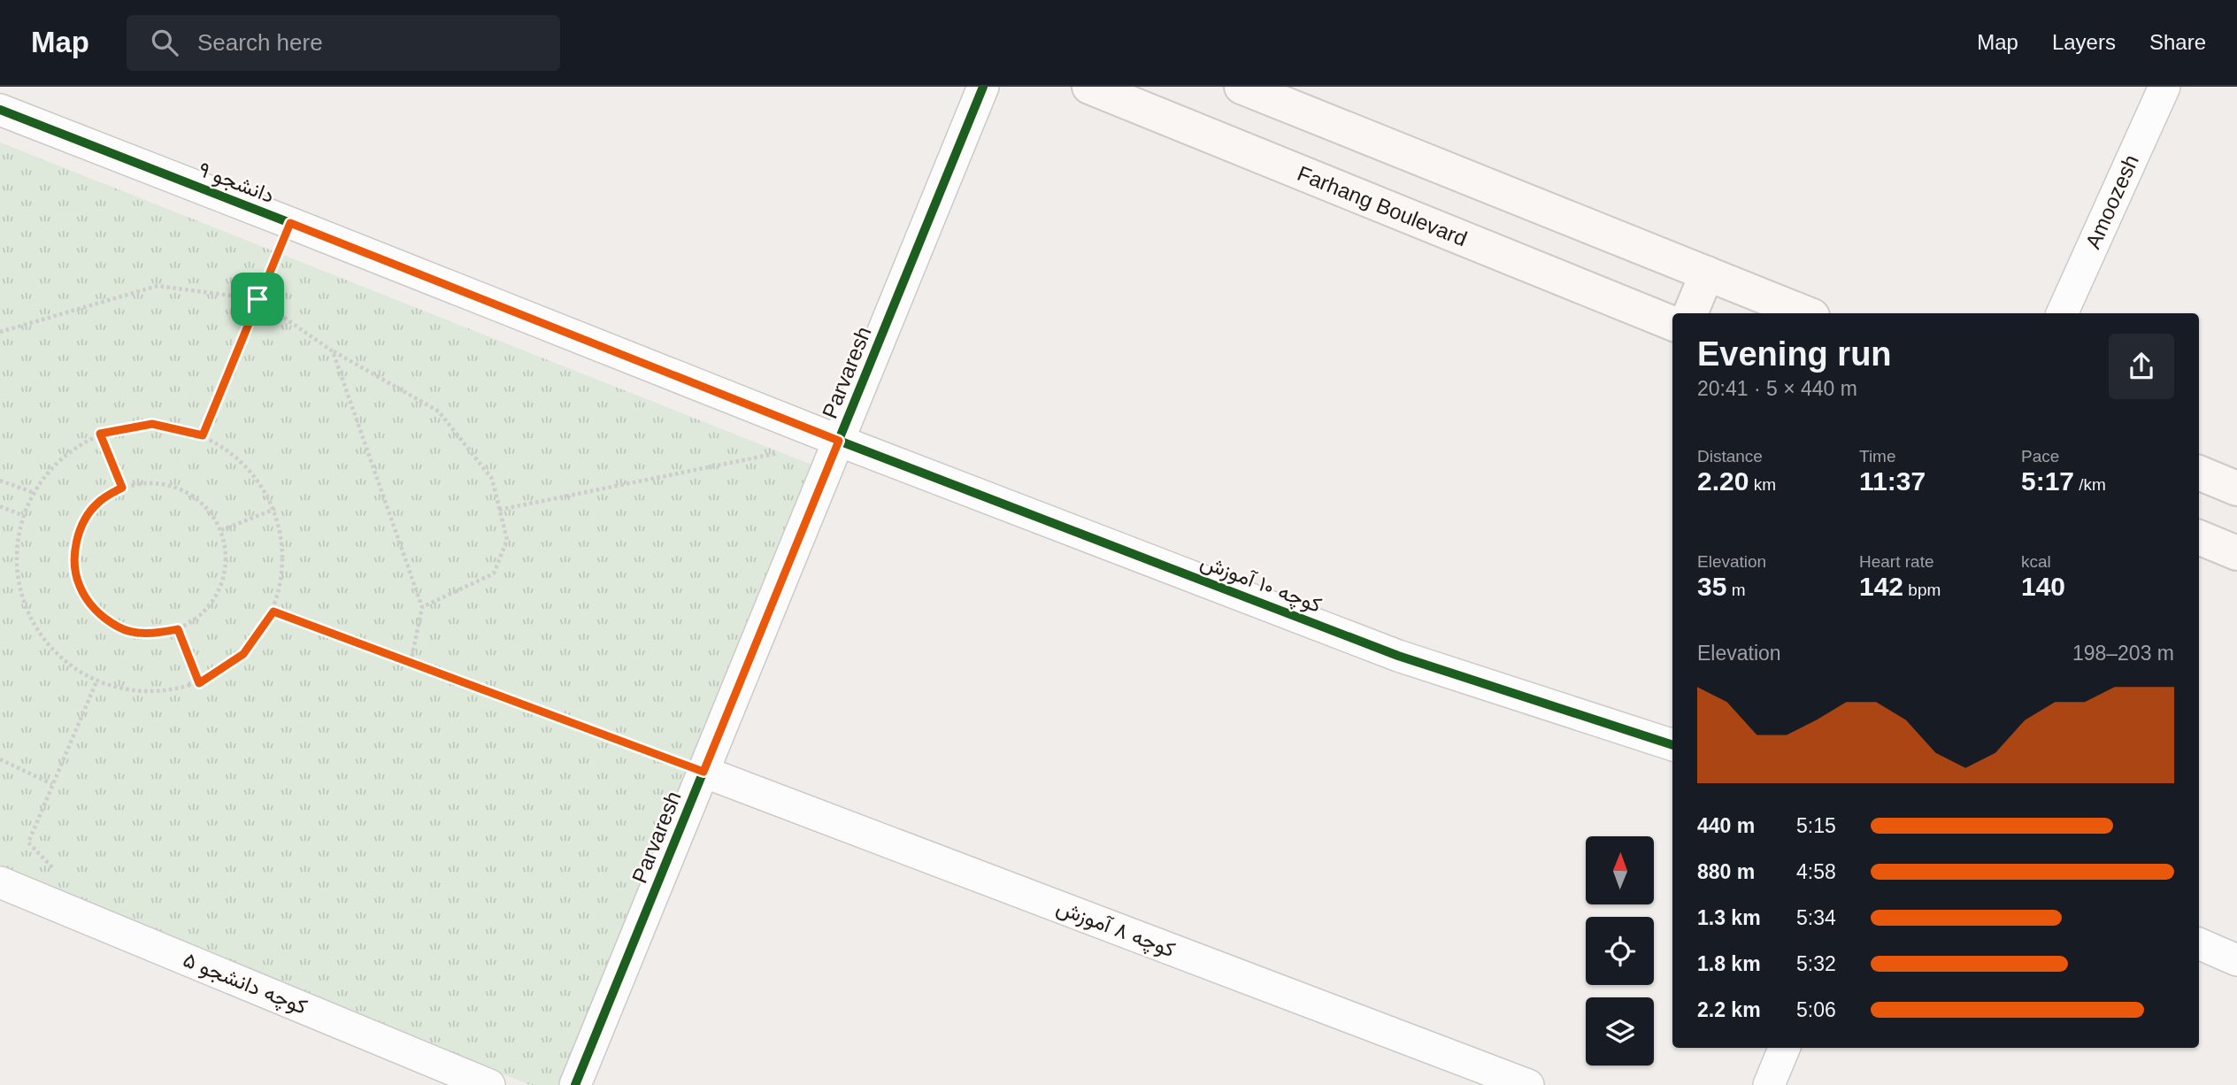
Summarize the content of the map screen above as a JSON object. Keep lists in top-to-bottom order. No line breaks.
{"streets":{"street":["دانشجو ۹","Amoozesh","Farhang Boulevard","Parvaresh","کوچه ۱۰ آموزش","کوچه ۸ آموزش","کوچه دانشجو ۵"]},"crossings":[["دانشجو ۹","Parvaresh"],["دانشجو ۹","کوچه ۱۰ آموزش"],["Parvaresh","کوچه ۱۰ آموزش"],["Parvaresh","کوچه ۸ آموزش"]],"north":"top","page":{"header":"Map","search":"Search here","nav":["Map","Layers","Share"],"heading":["Evening run","20:41 · 5 × 440 m"],"stats":[["Distance","2.20 km"],["Time","11:37"],["Pace","5:17 /km"],["Elevation","35 m"],["Heart rate","142 bpm"],["kcal","140"]],"chart":["Elevation","198–203 m"],"list":[{"name":"440 m","note":"5:15"},{"name":"880 m","note":"4:58"},{"name":"1.3 km","note":"5:34"},{"name":"1.8 km","note":"5:32"},{"name":"2.2 km","note":"5:06"}]}}
